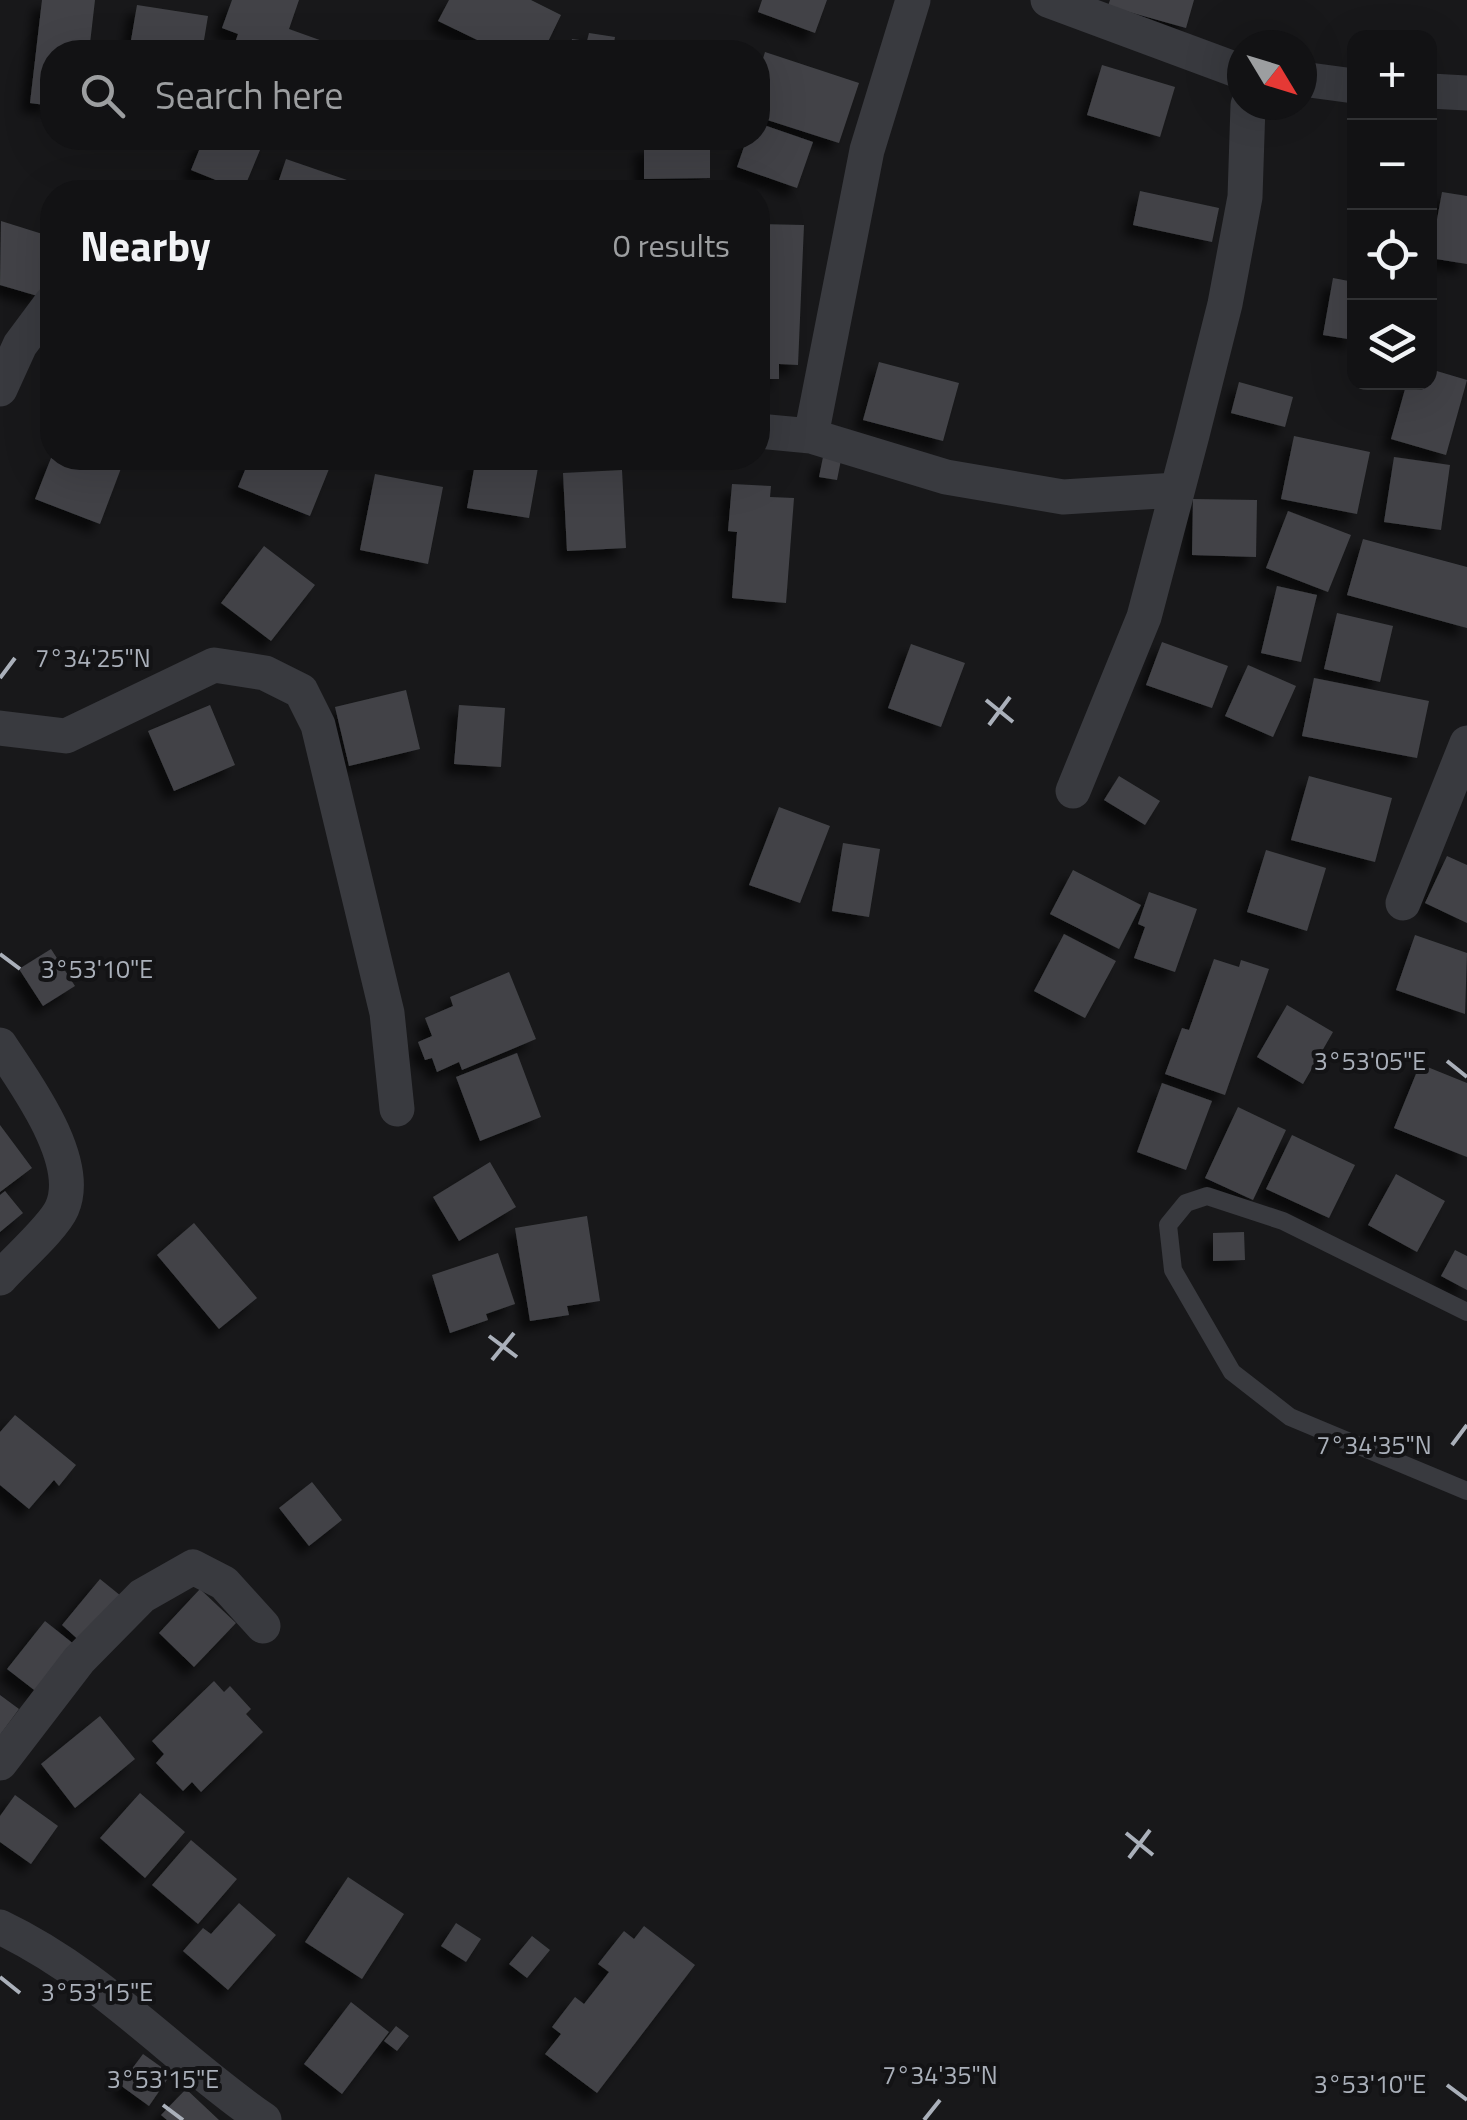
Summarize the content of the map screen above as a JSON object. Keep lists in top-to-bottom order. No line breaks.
{"north":"bottom right","page":{"map_buttons":["+","−"],"search":"Search here","heading":["Nearby","0 results"]},"coordinates":["7°34'25\"N","3°53'10\"E","3°53'05\"E","7°34'35\"N","3°53'15\"E"]}
